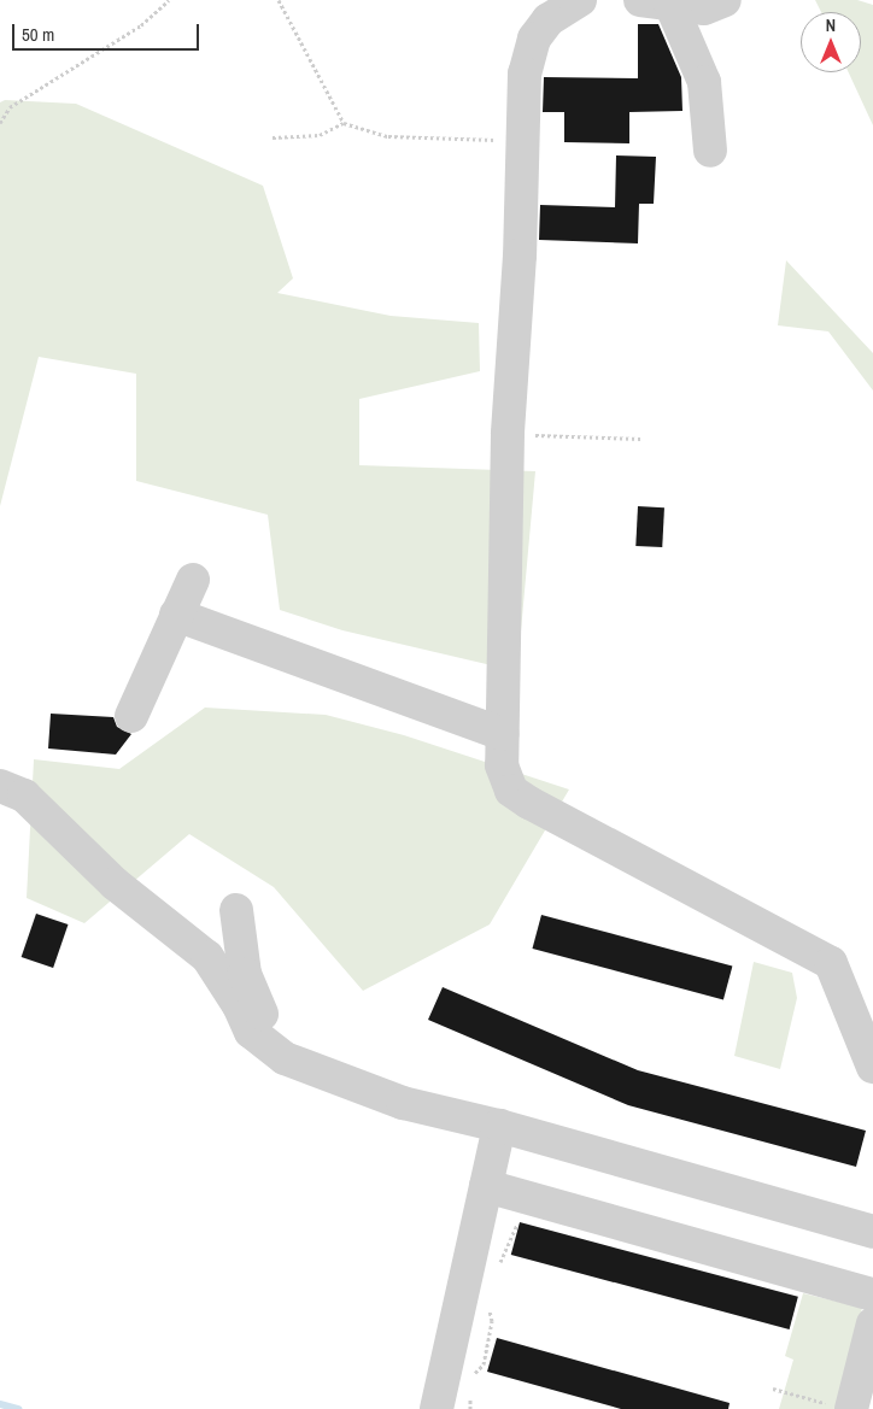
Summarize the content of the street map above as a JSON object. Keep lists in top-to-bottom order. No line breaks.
{"scale_bar":"50 m","north":"top"}
